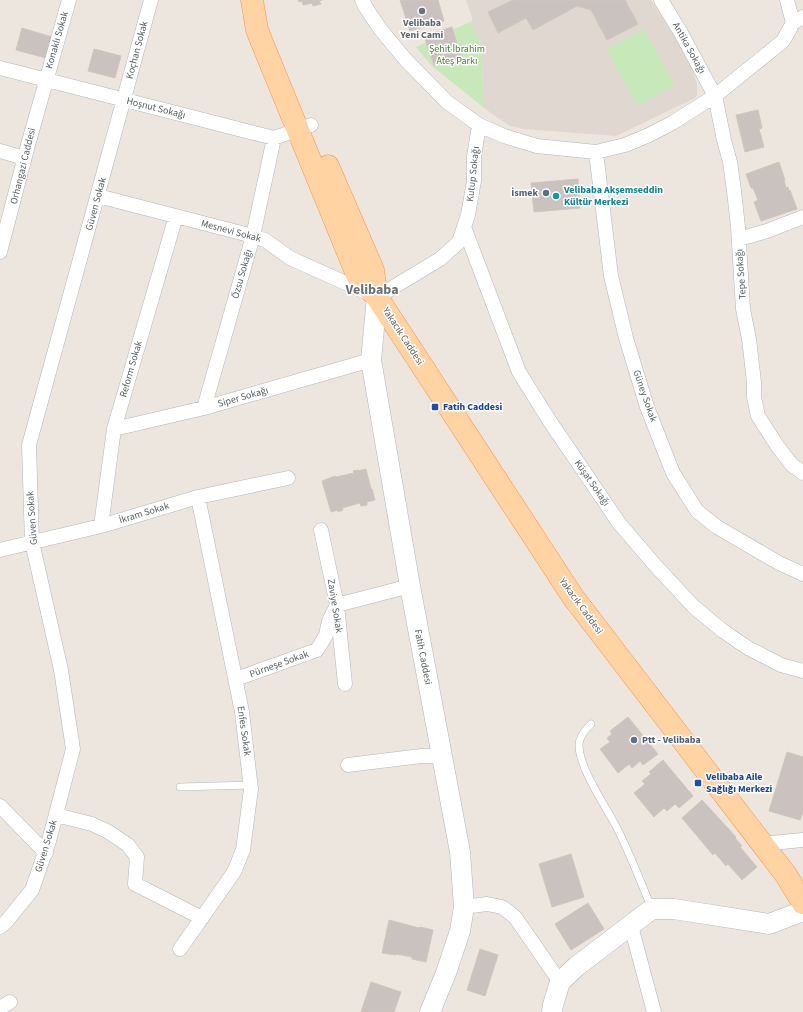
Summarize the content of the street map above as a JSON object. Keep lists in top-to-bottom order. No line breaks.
{"streets":{"main road":["Yakacık Caddesi"],"street":["Konaklı Sokak","Antika Sokağı","Koçhan Sokak","Hoşnut Sokağı","Orhangazi Caddesi","Kutup Sokağı","Güven Sokak","Mesnevi Sokak","Özsu Sokağı","Tepe Sokağı","Reform Sokak","Güney Sokak","Siper Sokağı","Küşat Sokağı","İkram Sokak","Zaviye Sokak","Fatih Caddesi","Pürneşe Sokak","Enfes Sokak"]},"crossings":[["Konaklı Sokak","Hoşnut Sokağı"],["Konaklı Sokak","Orhangazi Caddesi"],["Antika Sokağı","Tepe Sokağı"],["Koçhan Sokak","Hoşnut Sokağı"],["Koçhan Sokak","Güven Sokak"],["Hoşnut Sokağı","Orhangazi Caddesi"],["Hoşnut Sokağı","Güven Sokak"],["Hoşnut Sokağı","Özsu Sokağı"],["Kutup Sokağı","Mesnevi Sokak"],["Kutup Sokağı","Yakacık Caddesi"],["Kutup Sokağı","Küşat Sokağı"],["Kutup Sokağı","Fatih Caddesi"],["Güven Sokak","Mesnevi Sokak"],["Güven Sokak","İkram Sokak"],["Mesnevi Sokak","Özsu Sokağı"],["Mesnevi Sokak","Yakacık Caddesi"],["Mesnevi Sokak","Reform Sokak"],["Mesnevi Sokak","Fatih Caddesi"],["Özsu Sokağı","Siper Sokağı"],["Yakacık Caddesi","Fatih Caddesi"],["Reform Sokak","Siper Sokağı"],["Reform Sokak","İkram Sokak"],["Siper Sokağı","Fatih Caddesi"],["İkram Sokak","Enfes Sokak"],["Zaviye Sokak","Pürneşe Sokak"],["Pürneşe Sokak","Enfes Sokak"]],"districts":["Velibaba"],"parks":["Şehit İbrahim Ateş Parkı"],"places":{"other":["Velibaba Yeni Cami","İsmek","Velibaba Akşemseddin Kültür Merkezi","Ptt - Velibaba"],"transit":["Fati̇h Caddesi̇","Velibaba Aile Sağlığı Merkezi"]}}
